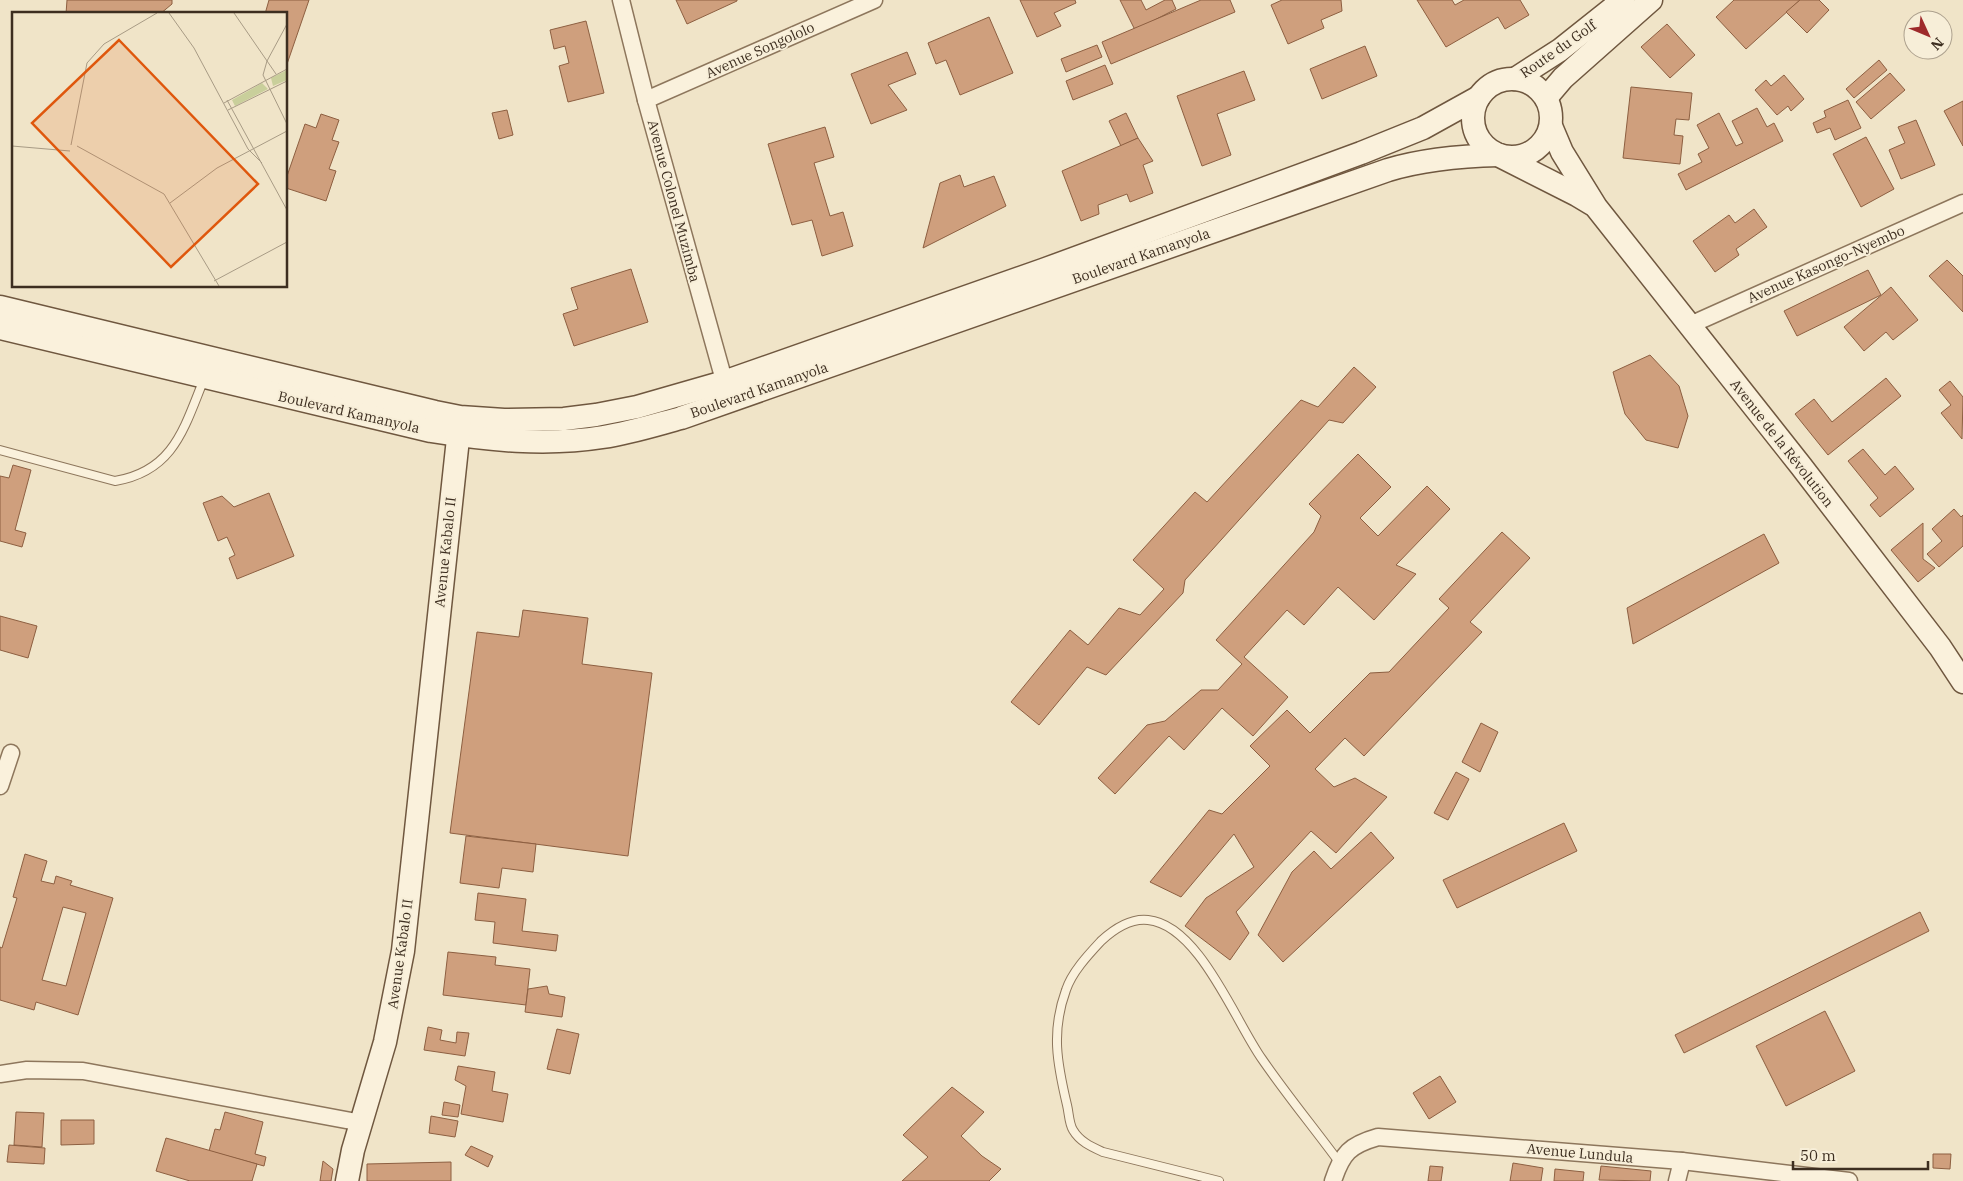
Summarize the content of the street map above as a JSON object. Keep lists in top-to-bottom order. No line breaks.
{"streets":{"main road":["Route du Golf","Boulevard Kamanyola","Avenue de la Révolution","Avenue Kabalo II"],"street":["Avenue Songololo","Avenue Colonel Muzimba","Avenue Kasongo-Nyembo","Avenue Lundula"]},"crossings":[["Route du Golf","Boulevard Kamanyola"],["Avenue Songololo","Avenue Colonel Muzimba"],["Avenue Colonel Muzimba","Boulevard Kamanyola"],["Boulevard Kamanyola","Avenue Kabalo II"],["Avenue Kasongo-Nyembo","Avenue de la Révolution"]],"scale_bar":"50 m","north":"bottom right"}
